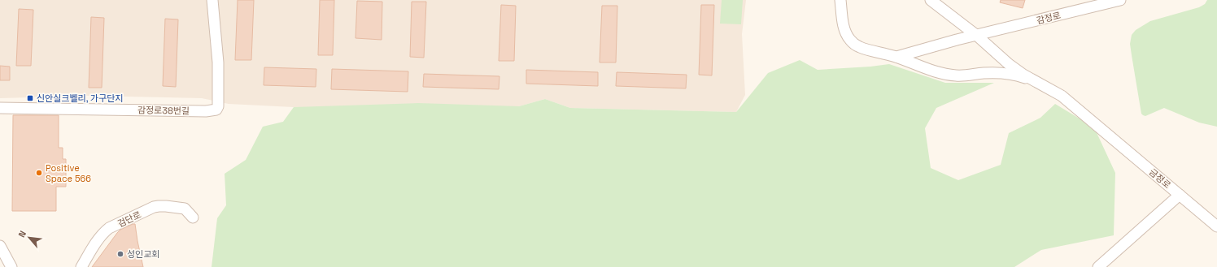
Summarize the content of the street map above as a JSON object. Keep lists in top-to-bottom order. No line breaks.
{"streets":{"street":["감정로","감정로38번길","금정로","검단로"]},"crossings":[["감정로","금정로"]],"places":{"transit":["신안실크벨리, 가구단지"],"other":["Positive Space 566","성인교회"]},"north":"top left"}
